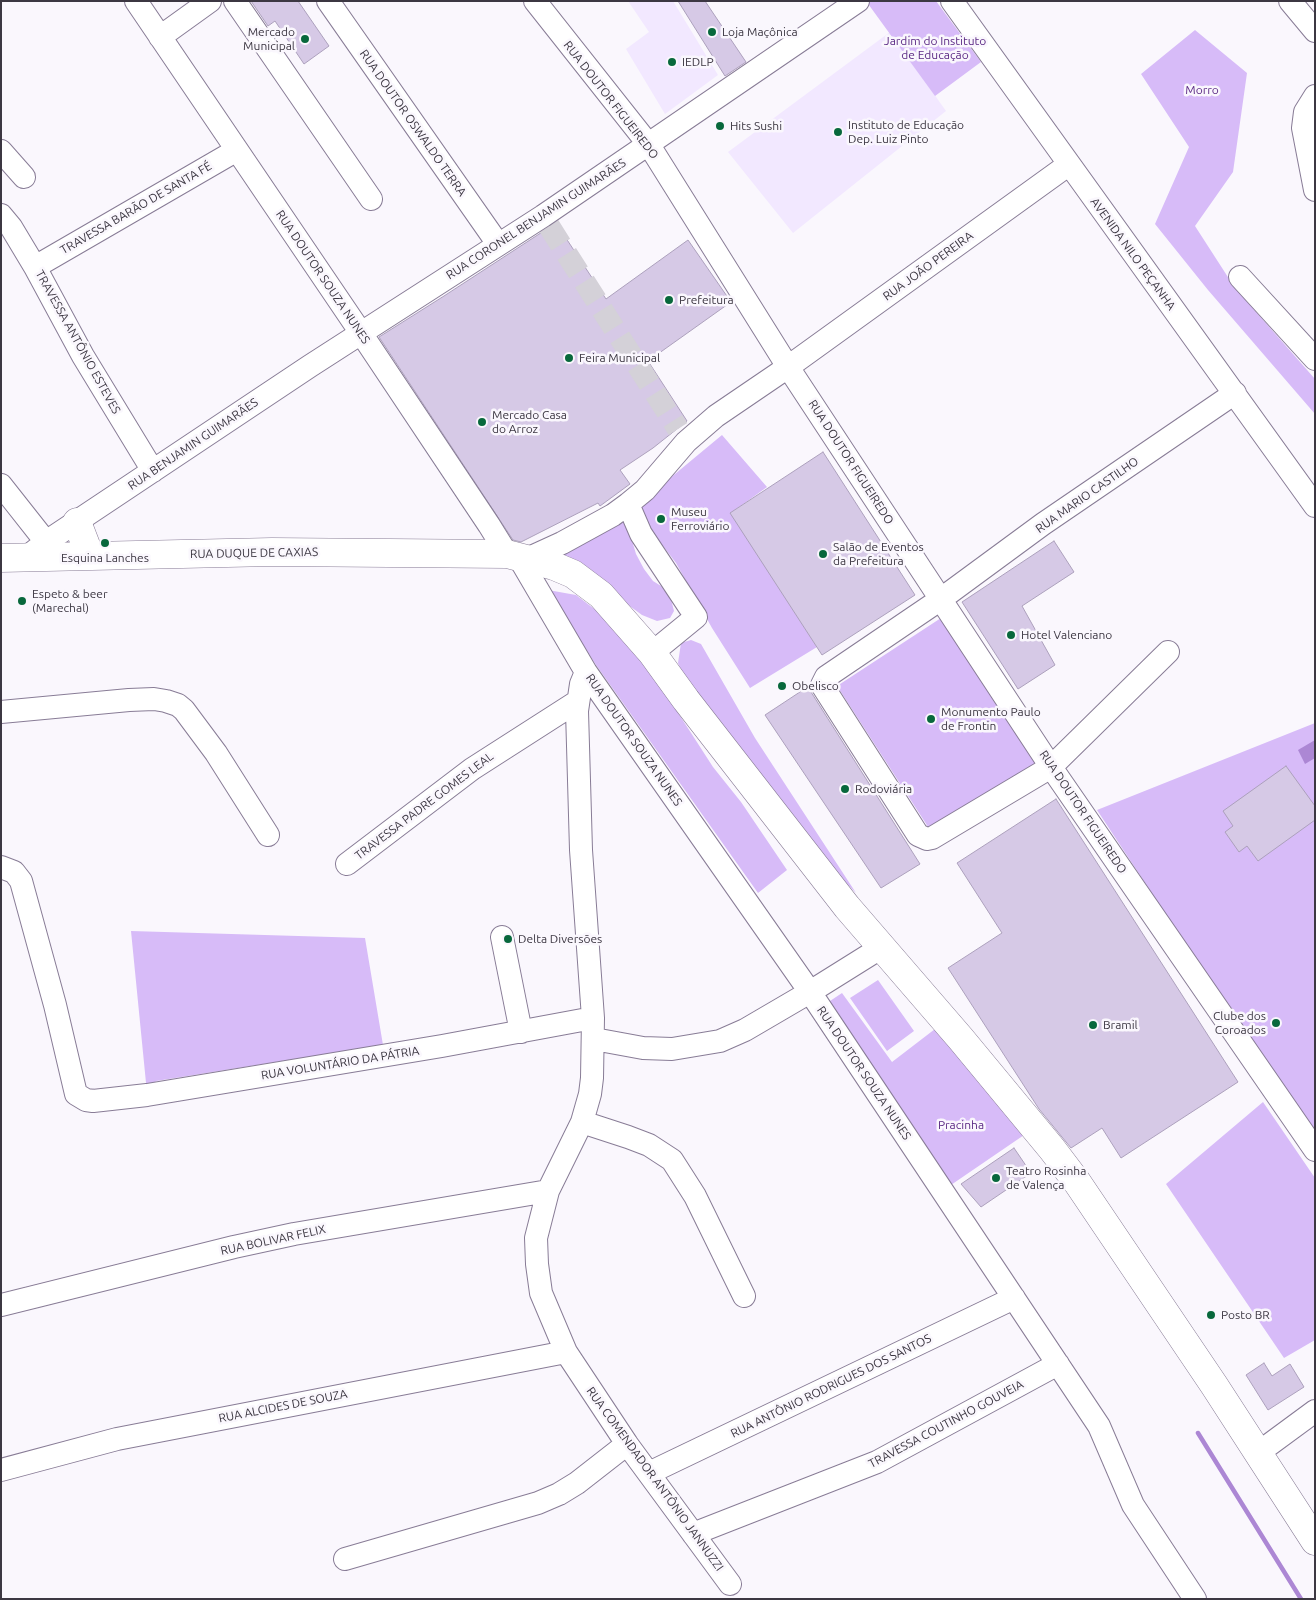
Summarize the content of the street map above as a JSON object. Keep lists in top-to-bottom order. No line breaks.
{"streets":{"main road":["RUA DUQUE DE CAXIAS"],"street":["RUA DOUTOR FIGUEIREDO","RUA DOUTOR OSWALDO TERRA","TRAVESSA BARÃO DE SANTA FÉ","RUA CORONEL BENJAMIN GUIMARÃES","AVENIDA NILO PEÇANHA","RUA JOÃO PEREIRA","RUA DOUTOR SOUZA NUNES","TRAVESSA ANTÔNIO ESTEVES","RUA BENJAMIN GUIMARÃES","RUA MARIO CASTILHO","TRAVESSA PADRE GOMES LEAL","RUA VOLUNTÁRIO DA PÁTRIA","RUA BOLIVAR FELIX","RUA ANTÔNIO RODRIGUES DOS SANTOS","RUA ALCIDES DE SOUZA","TRAVESSA COUTINHO GOUVEIA","RUA COMENDADOR ANTÔNIO JANNUZZI"]},"crossings":[["RUA DOUTOR FIGUEIREDO","RUA CORONEL BENJAMIN GUIMARÃES"],["RUA DOUTOR FIGUEIREDO","RUA JOÃO PEREIRA"],["RUA DOUTOR FIGUEIREDO","RUA MARIO CASTILHO"],["RUA DOUTOR OSWALDO TERRA","RUA CORONEL BENJAMIN GUIMARÃES"],["TRAVESSA BARÃO DE SANTA FÉ","RUA DOUTOR SOUZA NUNES"],["TRAVESSA BARÃO DE SANTA FÉ","TRAVESSA ANTÔNIO ESTEVES"],["RUA CORONEL BENJAMIN GUIMARÃES","RUA DOUTOR SOUZA NUNES"],["RUA CORONEL BENJAMIN GUIMARÃES","RUA BENJAMIN GUIMARÃES"],["AVENIDA NILO PEÇANHA","RUA JOÃO PEREIRA"],["AVENIDA NILO PEÇANHA","RUA MARIO CASTILHO"],["RUA JOÃO PEREIRA","RUA DOUTOR SOUZA NUNES"],["RUA JOÃO PEREIRA","RUA DUQUE DE CAXIAS"],["RUA DOUTOR SOUZA NUNES","RUA BENJAMIN GUIMARÃES"],["RUA DOUTOR SOUZA NUNES","RUA DUQUE DE CAXIAS"],["RUA DOUTOR SOUZA NUNES","RUA ANTÔNIO RODRIGUES DOS SANTOS"],["RUA DOUTOR SOUZA NUNES","TRAVESSA COUTINHO GOUVEIA"],["RUA DOUTOR SOUZA NUNES","RUA COMENDADOR ANTÔNIO JANNUZZI"],["TRAVESSA ANTÔNIO ESTEVES","RUA BENJAMIN GUIMARÃES"],["RUA BENJAMIN GUIMARÃES","RUA DUQUE DE CAXIAS"],["TRAVESSA PADRE GOMES LEAL","RUA COMENDADOR ANTÔNIO JANNUZZI"],["RUA VOLUNTÁRIO DA PÁTRIA","RUA COMENDADOR ANTÔNIO JANNUZZI"],["RUA BOLIVAR FELIX","RUA COMENDADOR ANTÔNIO JANNUZZI"],["RUA ANTÔNIO RODRIGUES DOS SANTOS","RUA COMENDADOR ANTÔNIO JANNUZZI"],["RUA ALCIDES DE SOUZA","RUA COMENDADOR ANTÔNIO JANNUZZI"],["TRAVESSA COUTINHO GOUVEIA","RUA COMENDADOR ANTÔNIO JANNUZZI"]],"parks":["Jardim do Instituto de Educação","Morro","Pracinha"],"places":["Loja Maçônica","Mercado Municipal","IEDLP","Hits Sushi","Instituto de Educação Dep. Luiz Pinto","Prefeitura","Feira Municipal","Mercado Casa do Arroz","Museu Ferroviário","Esquina Lanches","Salão de Eventos da Prefeitura","Espeto & beer (Marechal)","Hotel Valenciano","Obelisco","Monumento Paulo de Frontin","Rodoviária","Delta Diversões","Clube dos Coroados","Bramil","Teatro Rosinha de Valença","Posto BR"]}
